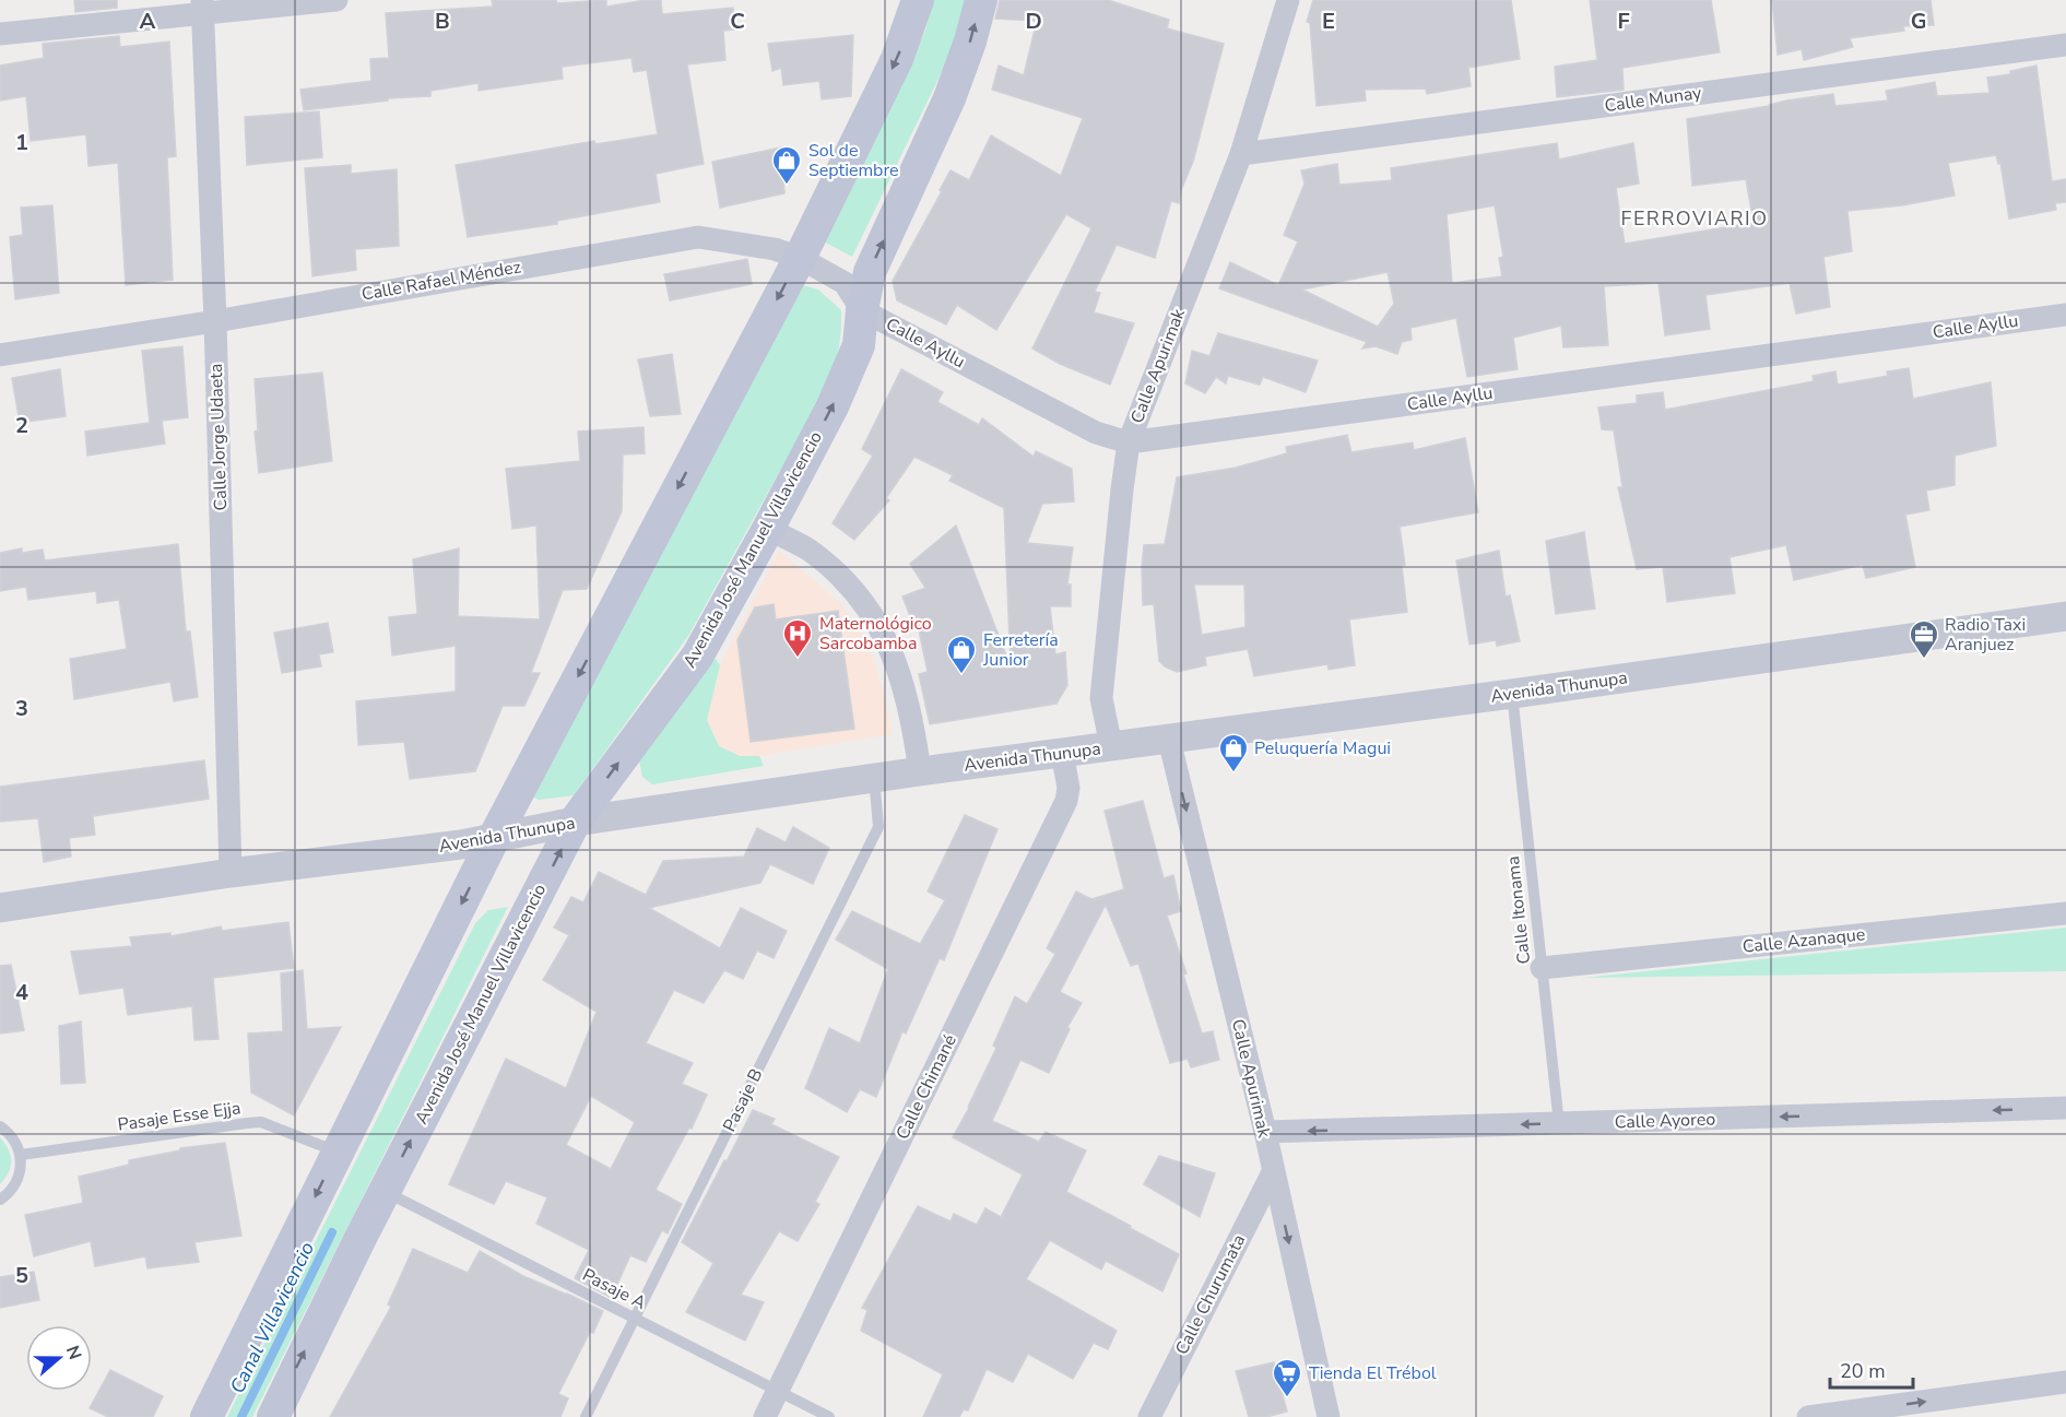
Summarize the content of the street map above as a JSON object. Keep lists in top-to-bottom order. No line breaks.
{"streets":{"main road":["Avenida José Manuel Villavicencio"],"street":["Calle Munay","Calle Rafael Méndez","Calle Ayllu","Calle Apurimak","Calle Jorge Udaeta","Avenida Thunupa","Calle Azanaque","Calle Chimané","Calle Ayoreo","Calle Churumata"],"lane":["Calle Itonama","Pasaje B","Pasaje Esse Ejja","Pasaje A"]},"crossings":[["Calle Munay","Calle Apurimak"],["Calle Rafael Méndez","Calle Ayllu"],["Calle Rafael Méndez","Calle Jorge Udaeta"],["Calle Rafael Méndez","Avenida José Manuel Villavicencio"],["Calle Ayllu","Calle Apurimak"],["Calle Ayllu","Avenida José Manuel Villavicencio"],["Calle Apurimak","Avenida Thunupa"],["Calle Apurimak","Calle Ayoreo"],["Calle Apurimak","Calle Churumata"],["Calle Jorge Udaeta","Avenida Thunupa"],["Avenida José Manuel Villavicencio","Avenida Thunupa"],["Avenida José Manuel Villavicencio","Pasaje A"],["Avenida Thunupa","Calle Itonama"],["Avenida Thunupa","Calle Chimané"],["Avenida Thunupa","Pasaje B"],["Calle Itonama","Calle Azanaque"],["Calle Itonama","Calle Ayoreo"],["Calle Chimané","Pasaje A"],["Pasaje B","Pasaje A"]],"one_way":["Calle Apurimak","Calle Ayoreo"],"districts":["FERROVIARIO"],"water":["Canal Villavicencio"],"places":{"shop":["Sol de Septiembre","Ferretería Junior","Peluquería Magui"],"hospital":["Maternológico Sarcobamba"],"office":["Radio Taxi Aranjuez"],"supermarket":["Tienda El Trébol"]},"scale_bar":"20 m","north":"right","grid":{"columns":["A","B","C","D","E","F","G"],"rows":["1","2","3","4","5"]}}
